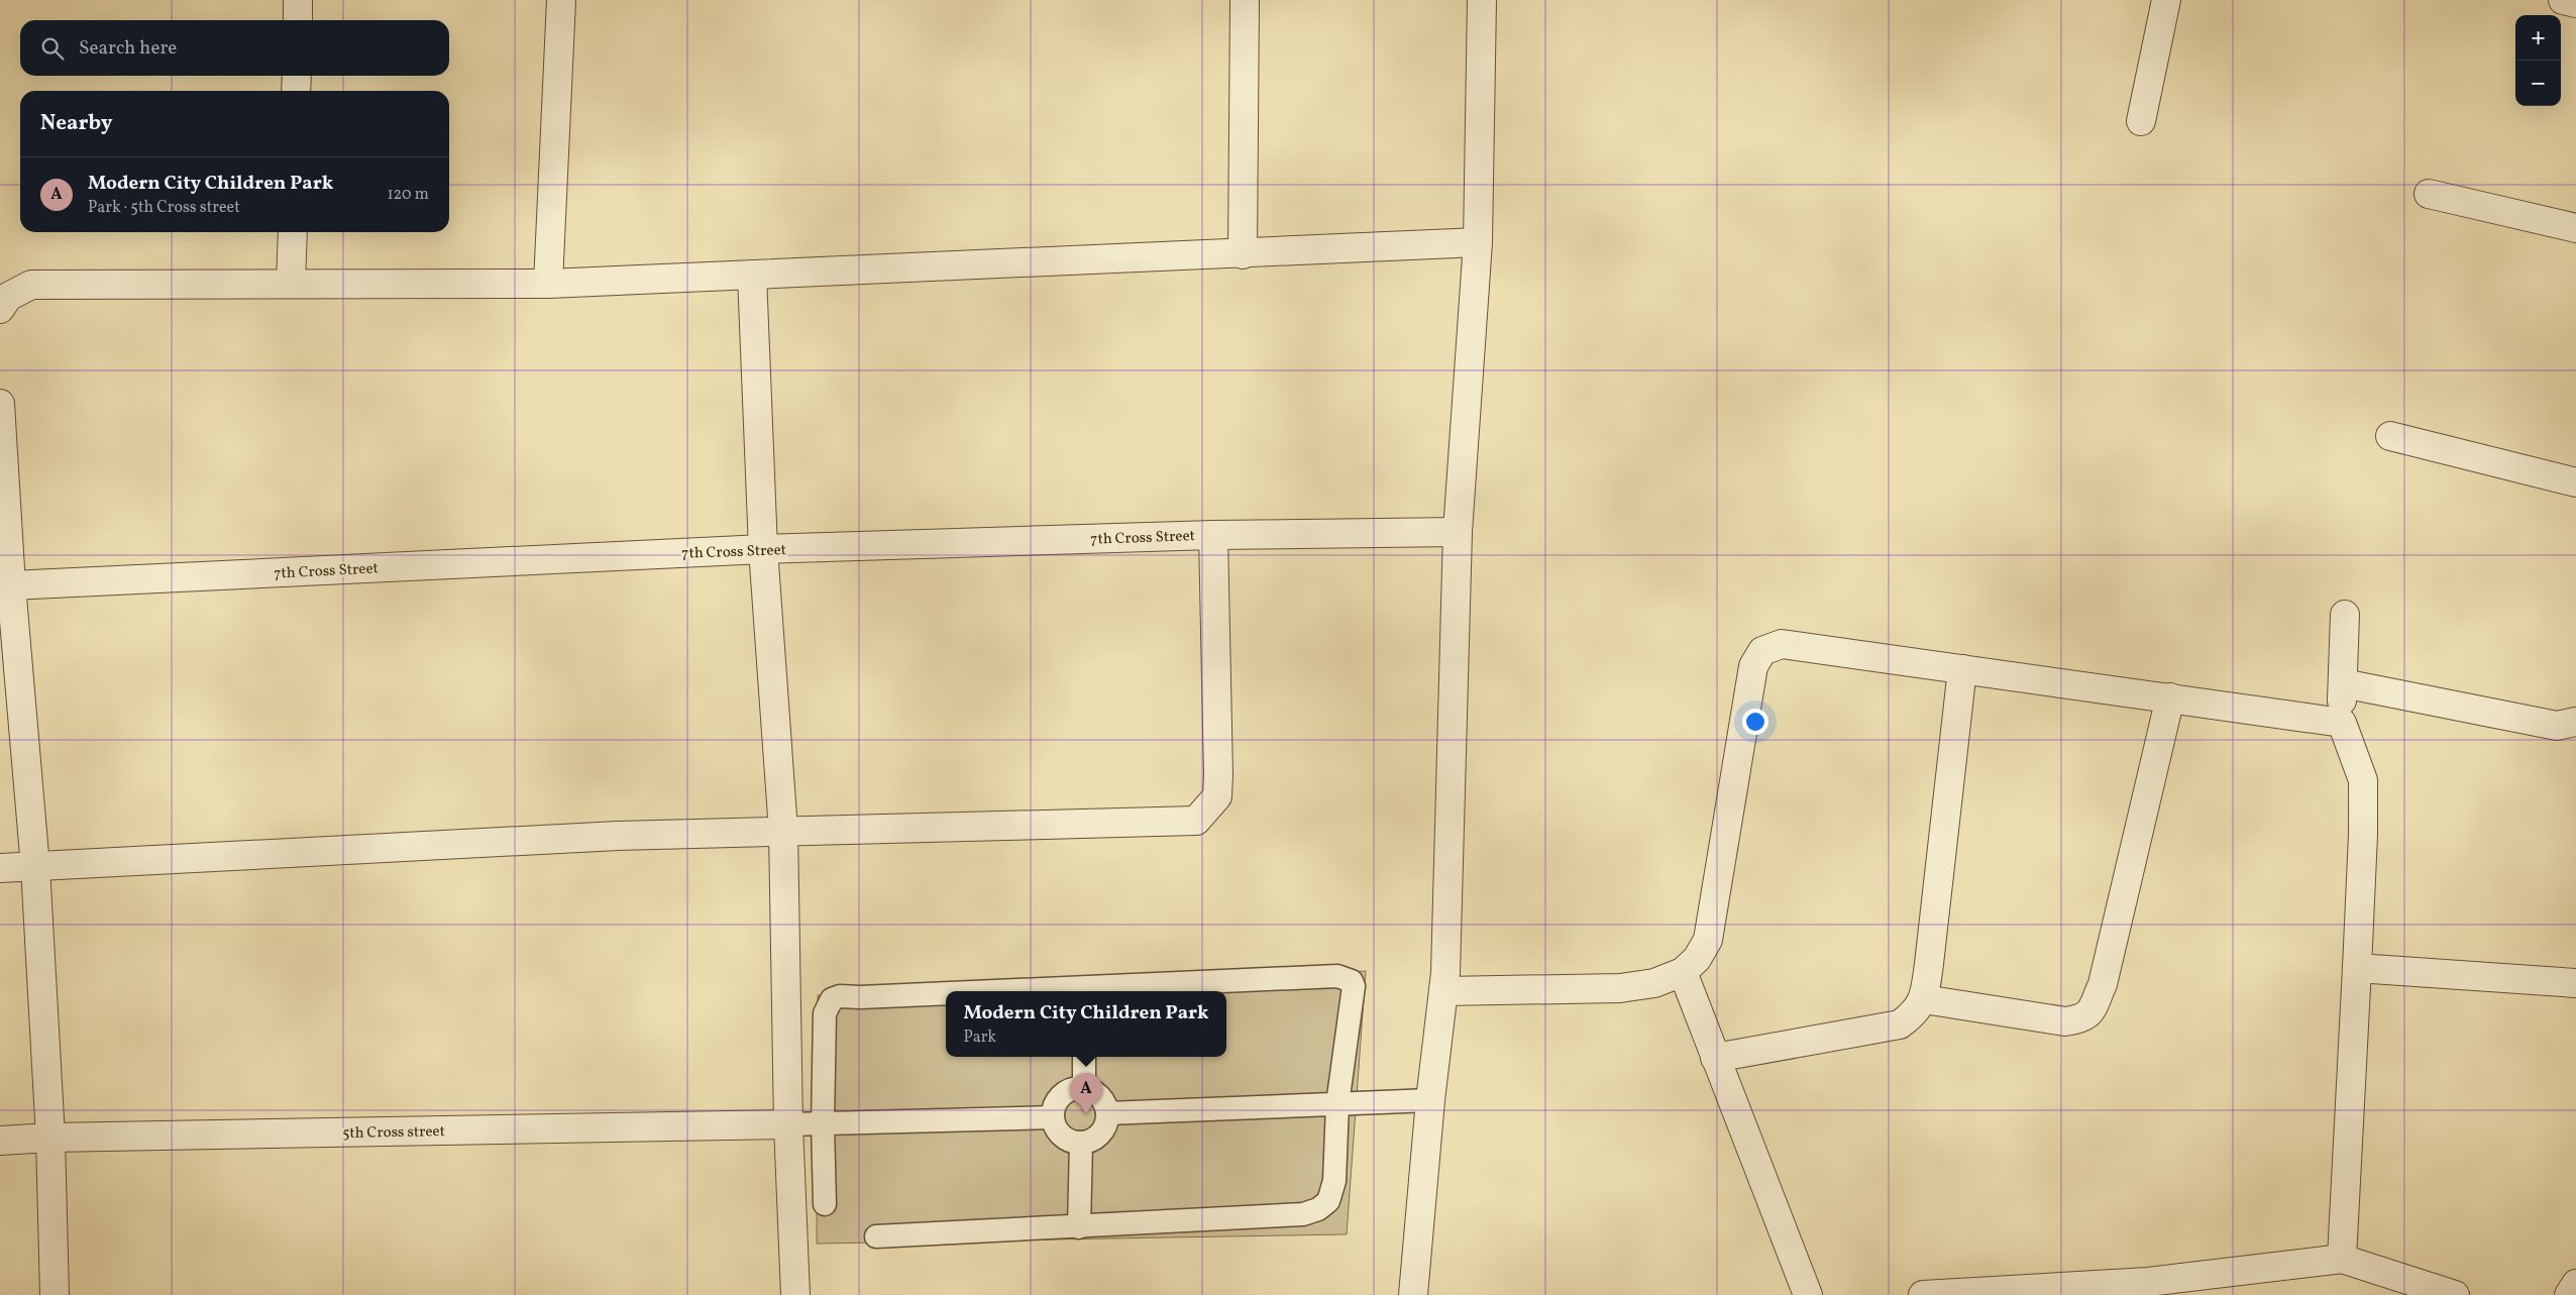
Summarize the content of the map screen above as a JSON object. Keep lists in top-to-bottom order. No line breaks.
{"streets":{"street":["7th Cross Street","5th Cross street"]},"page":{"map_buttons":["+","−"],"search":"Search here","heading":"Nearby","list":[{"mark":"A","name":"Modern City Children Park","note":"Park · 5th Cross street","value":"120 m"}],"popup":["Modern City Children Park","Park"],"pins":"A"}}
